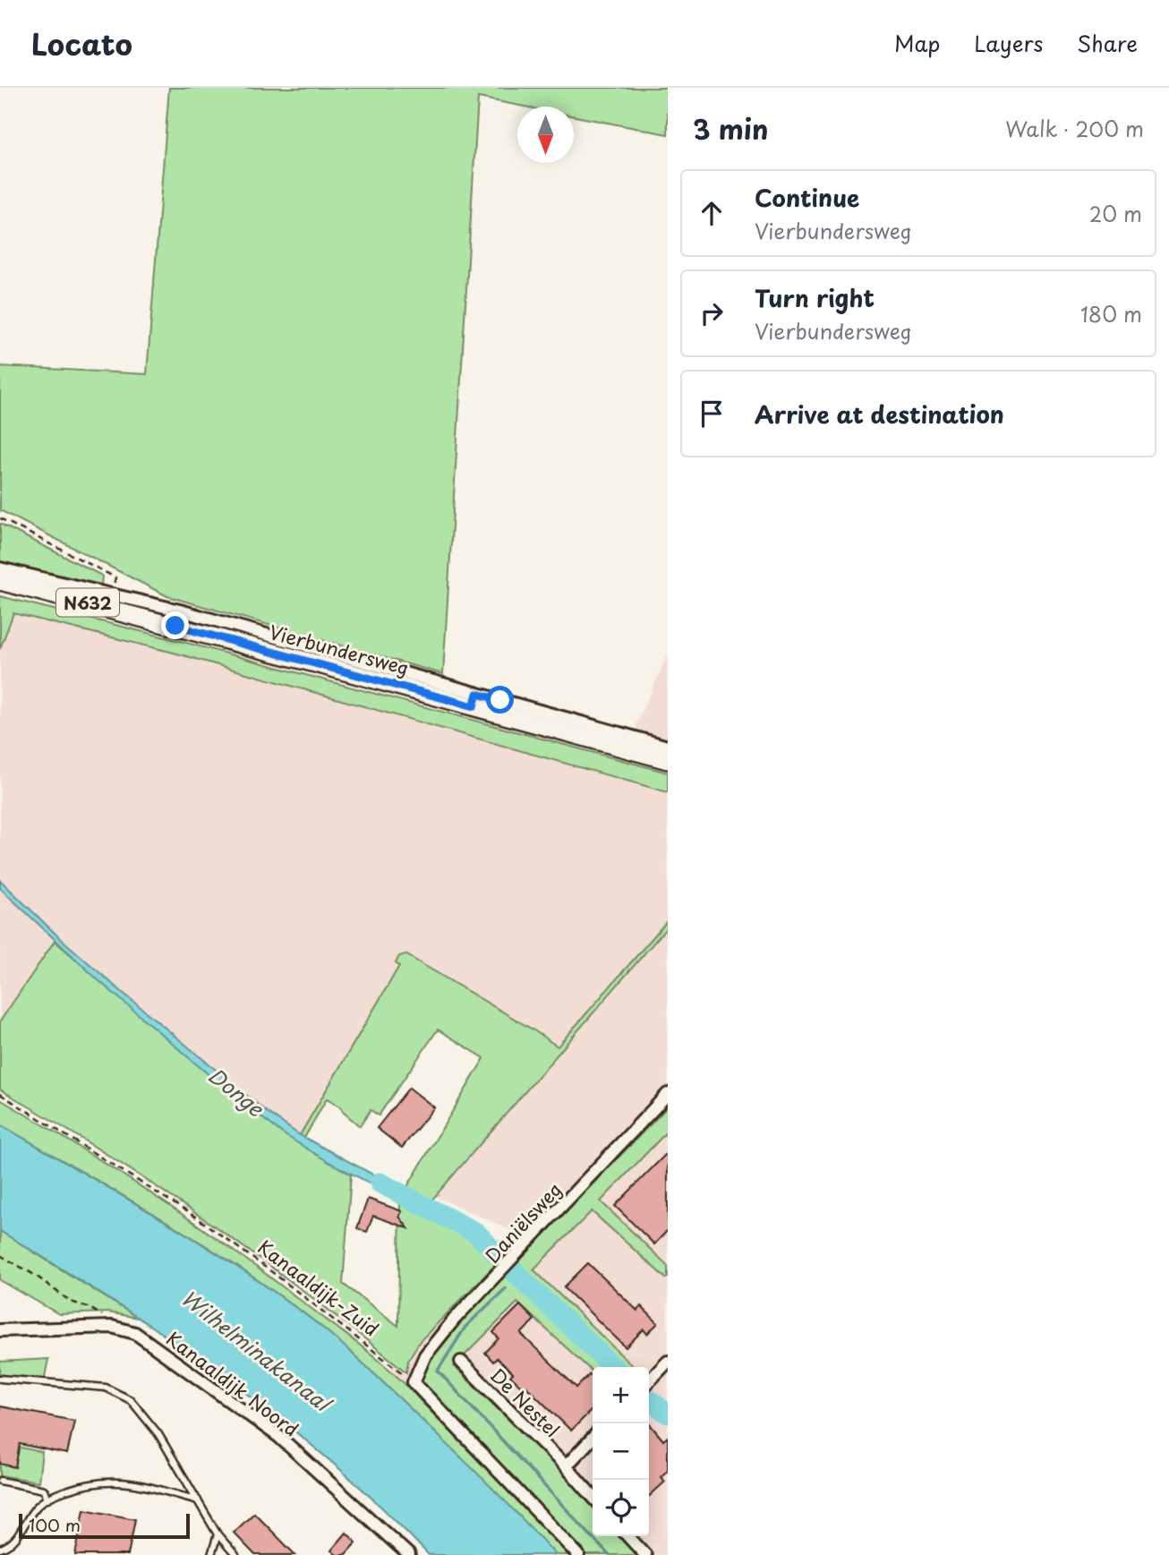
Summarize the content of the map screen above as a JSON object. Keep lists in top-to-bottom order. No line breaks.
{"streets":{"main road":["N632","Vierbundersweg"],"street":["Daniëlsweg","Kanaaldijk Noord","De Nestel"],"path":["Kanaaldijk-Zuid"]},"crossings":[["Daniëlsweg","Kanaaldijk-Zuid"]],"water":["Donge","Wilhelminakanaal"],"scale_bar":"100 m","north":"bottom","page":{"header":"Locato","nav":["Map","Layers","Share"],"heading":["3 min","Walk · 200 m"],"list":[["Continue","Vierbundersweg","20 m"],["Turn right","Vierbundersweg","180 m"],"Arrive at destination"],"map_buttons":["+","−"],"scale":"100 m"}}
